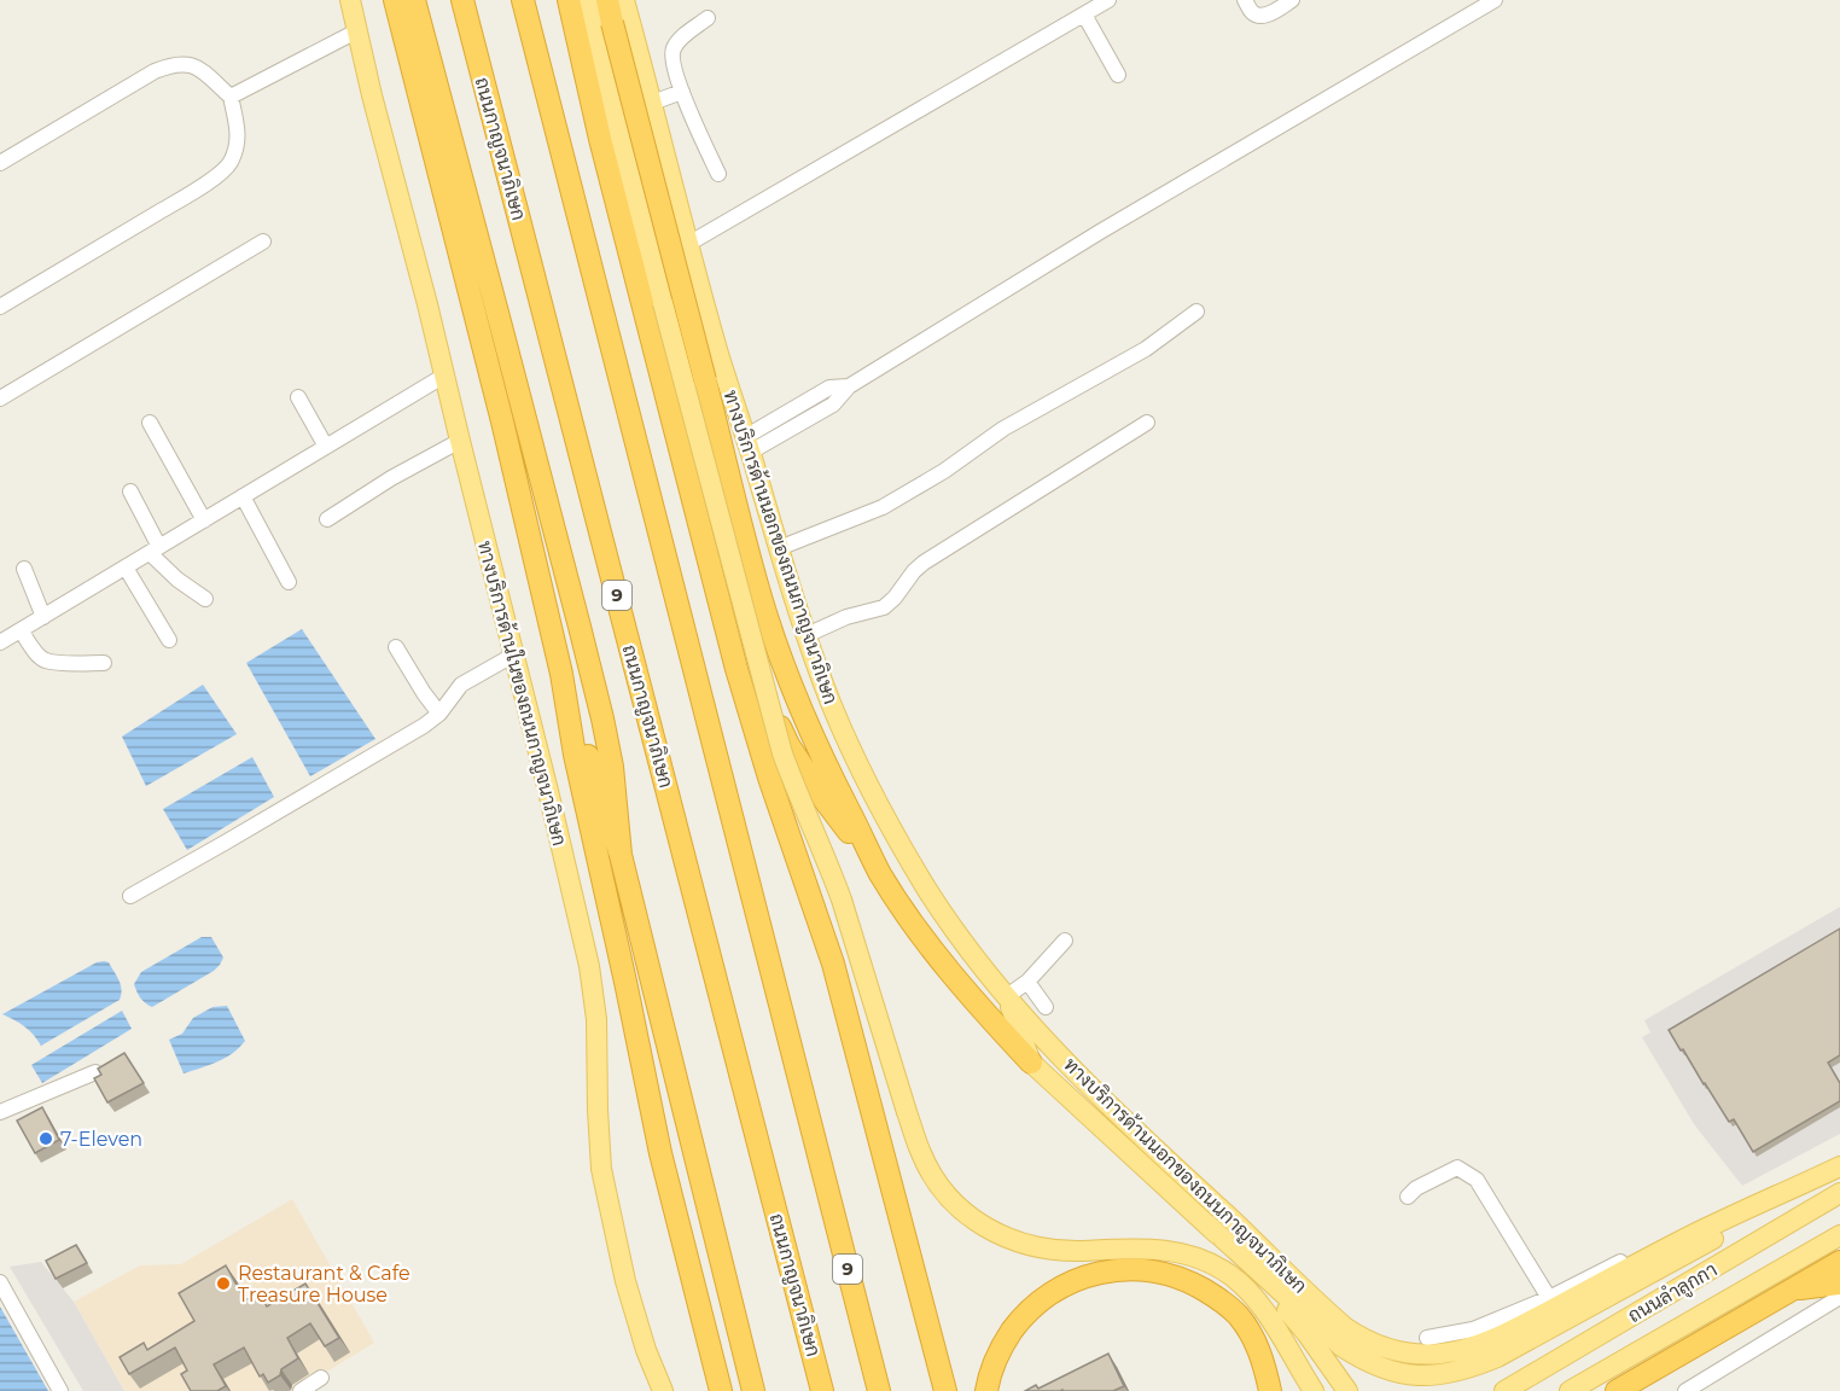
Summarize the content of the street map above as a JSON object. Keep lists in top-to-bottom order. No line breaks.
{"streets":{"highway":["ถนนกาญจนาภิเษก","9"],"main road":["ทางบริการด้านนอกของถนนกาญจนาภิเษก","ทางบริการด้านในของถนนกาญจนาภิเษก","ถนนลำลูกกา"]},"places":["7-Eleven","Restaurant & Cafe Treasure House"]}
